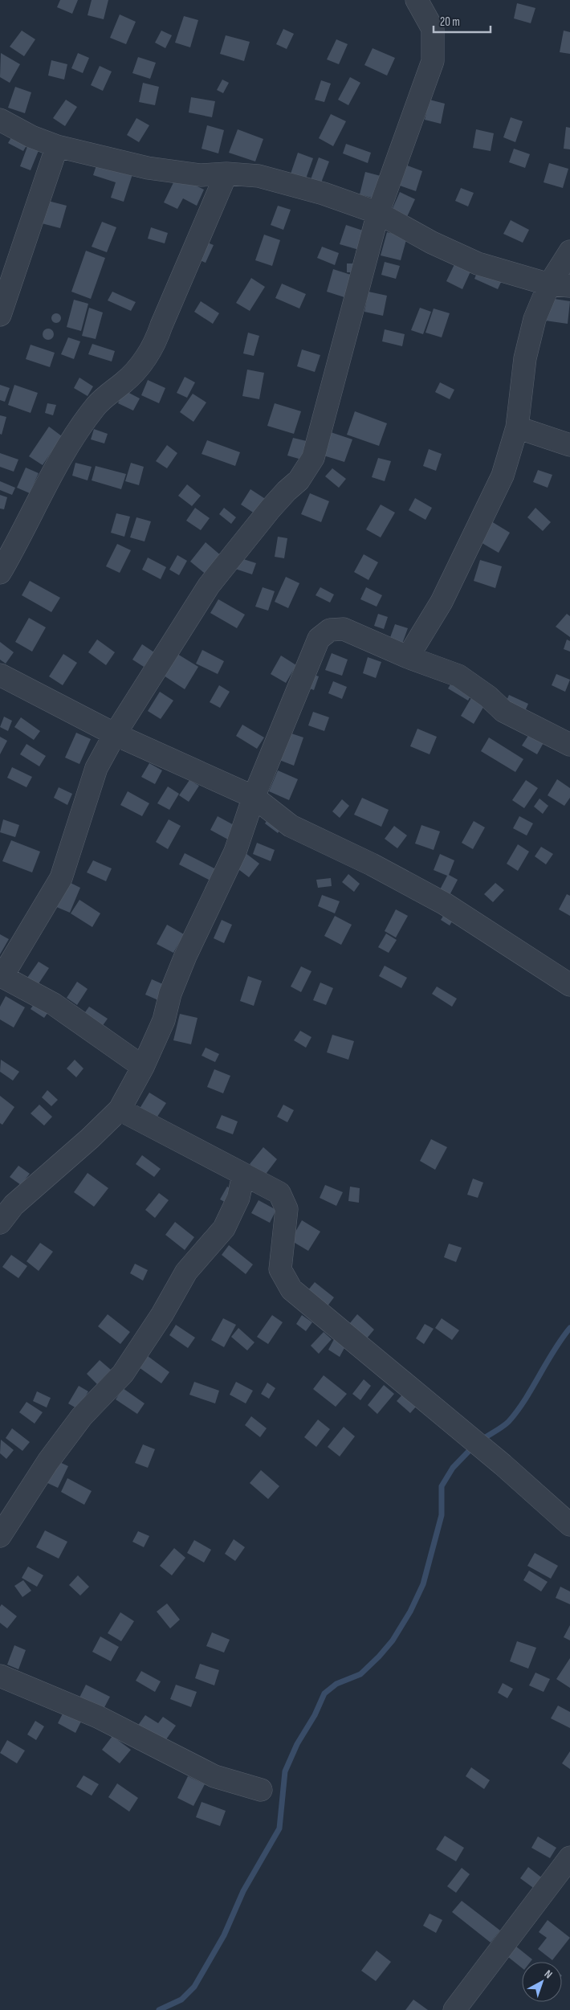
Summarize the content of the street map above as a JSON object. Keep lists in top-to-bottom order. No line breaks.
{"scale_bar":"20 m","north":"top right"}
